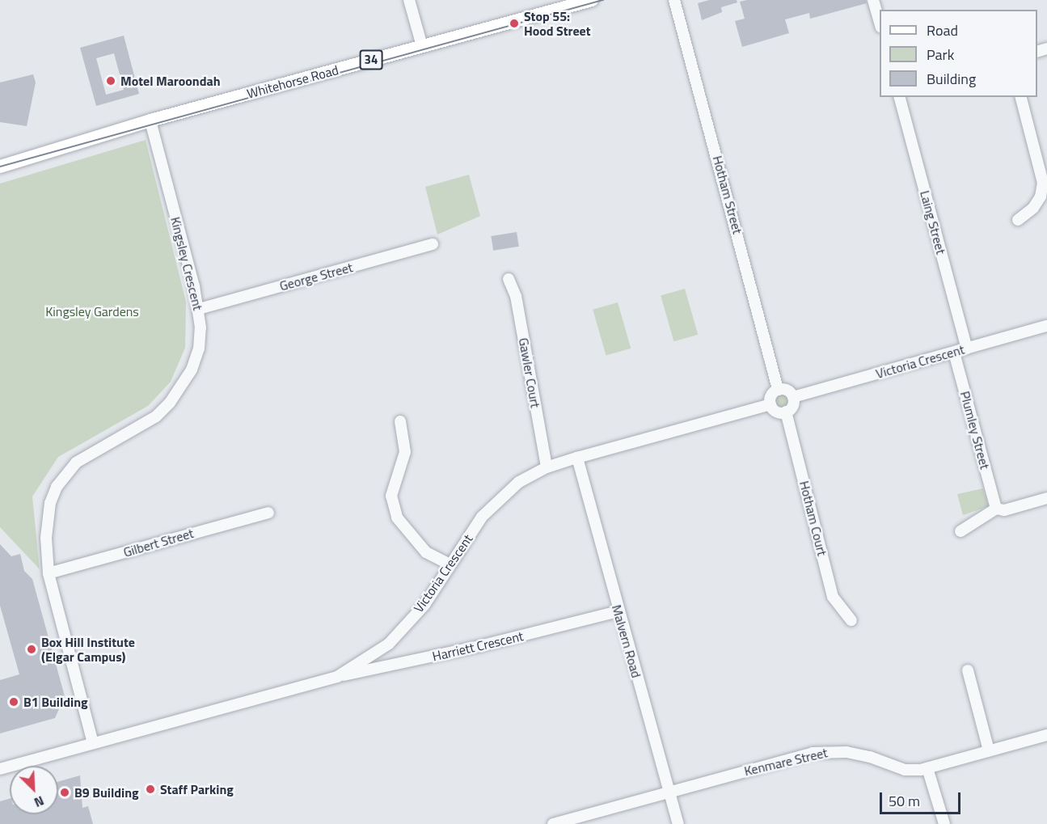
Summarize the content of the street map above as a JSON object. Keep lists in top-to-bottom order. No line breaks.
{"streets":{"main road":["34","Whitehorse Road"],"street":["Hotham Street","Laing Street","Kingsley Crescent","George Street","Victoria Crescent","Gawler Court","Plumley Street","Hotham Court","Gilbert Street","Malvern Road","Harriett Crescent","Kenmare Street"]},"crossings":[["Whitehorse Road","Kingsley Crescent"],["Hotham Street","Victoria Crescent"],["Hotham Street","Hotham Court"],["Laing Street","Victoria Crescent"],["Kingsley Crescent","George Street"],["Kingsley Crescent","Victoria Crescent"],["Kingsley Crescent","Gilbert Street"],["Victoria Crescent","Gawler Court"],["Victoria Crescent","Plumley Street"],["Victoria Crescent","Hotham Court"],["Victoria Crescent","Malvern Road"],["Victoria Crescent","Harriett Crescent"],["Malvern Road","Harriett Crescent"],["Malvern Road","Kenmare Street"]],"parks":["Kingsley Gardens"],"places":["Stop 55: Hood Street","Motel Maroondah","Box Hill Institute (Elgar Campus)","B1 Building","Staff Parking","B9 Building"],"legend":["Road","Park","Building"],"scale_bar":"50 m","north":"bottom right"}
